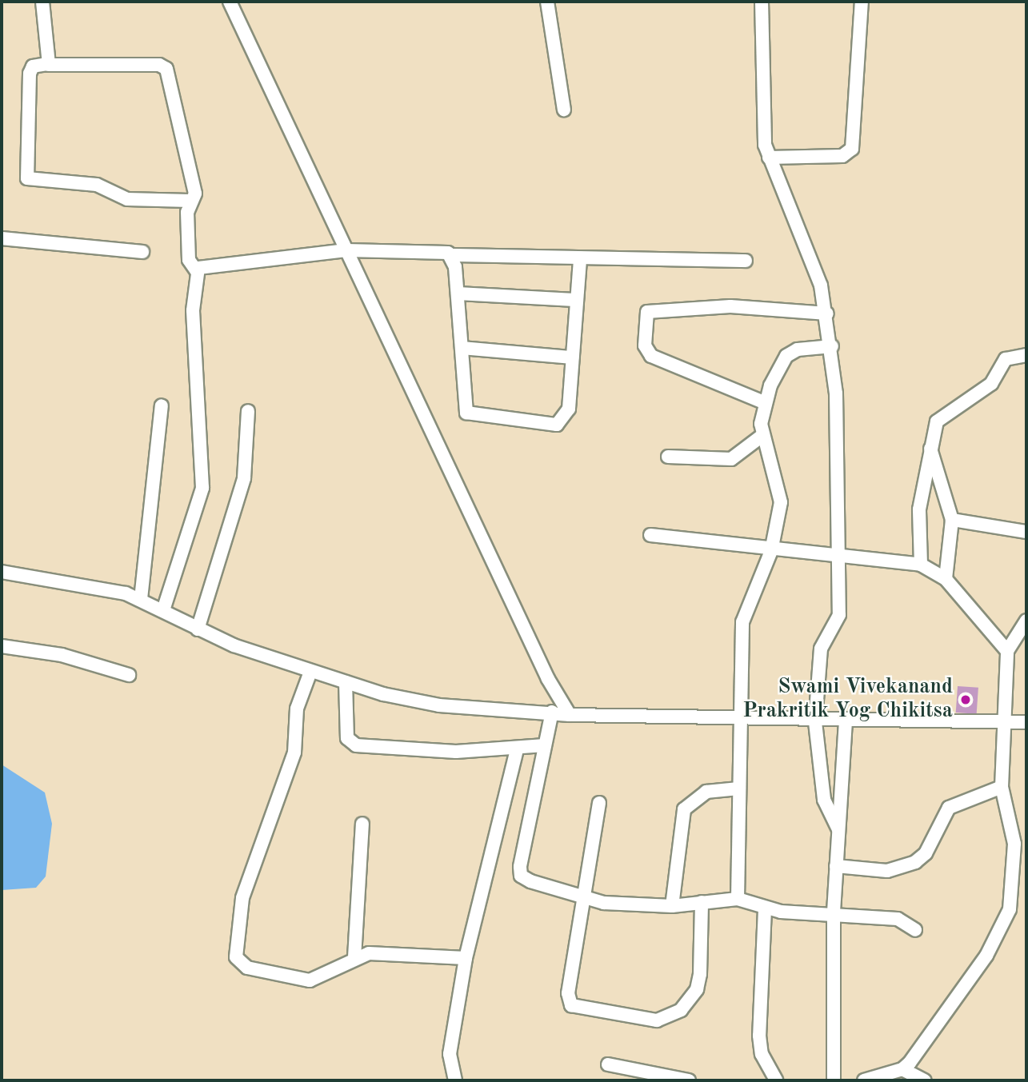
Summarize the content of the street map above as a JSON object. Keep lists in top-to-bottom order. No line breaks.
{"places":["Swami Vivekanand Prakritik Yog Chikitsa"]}
